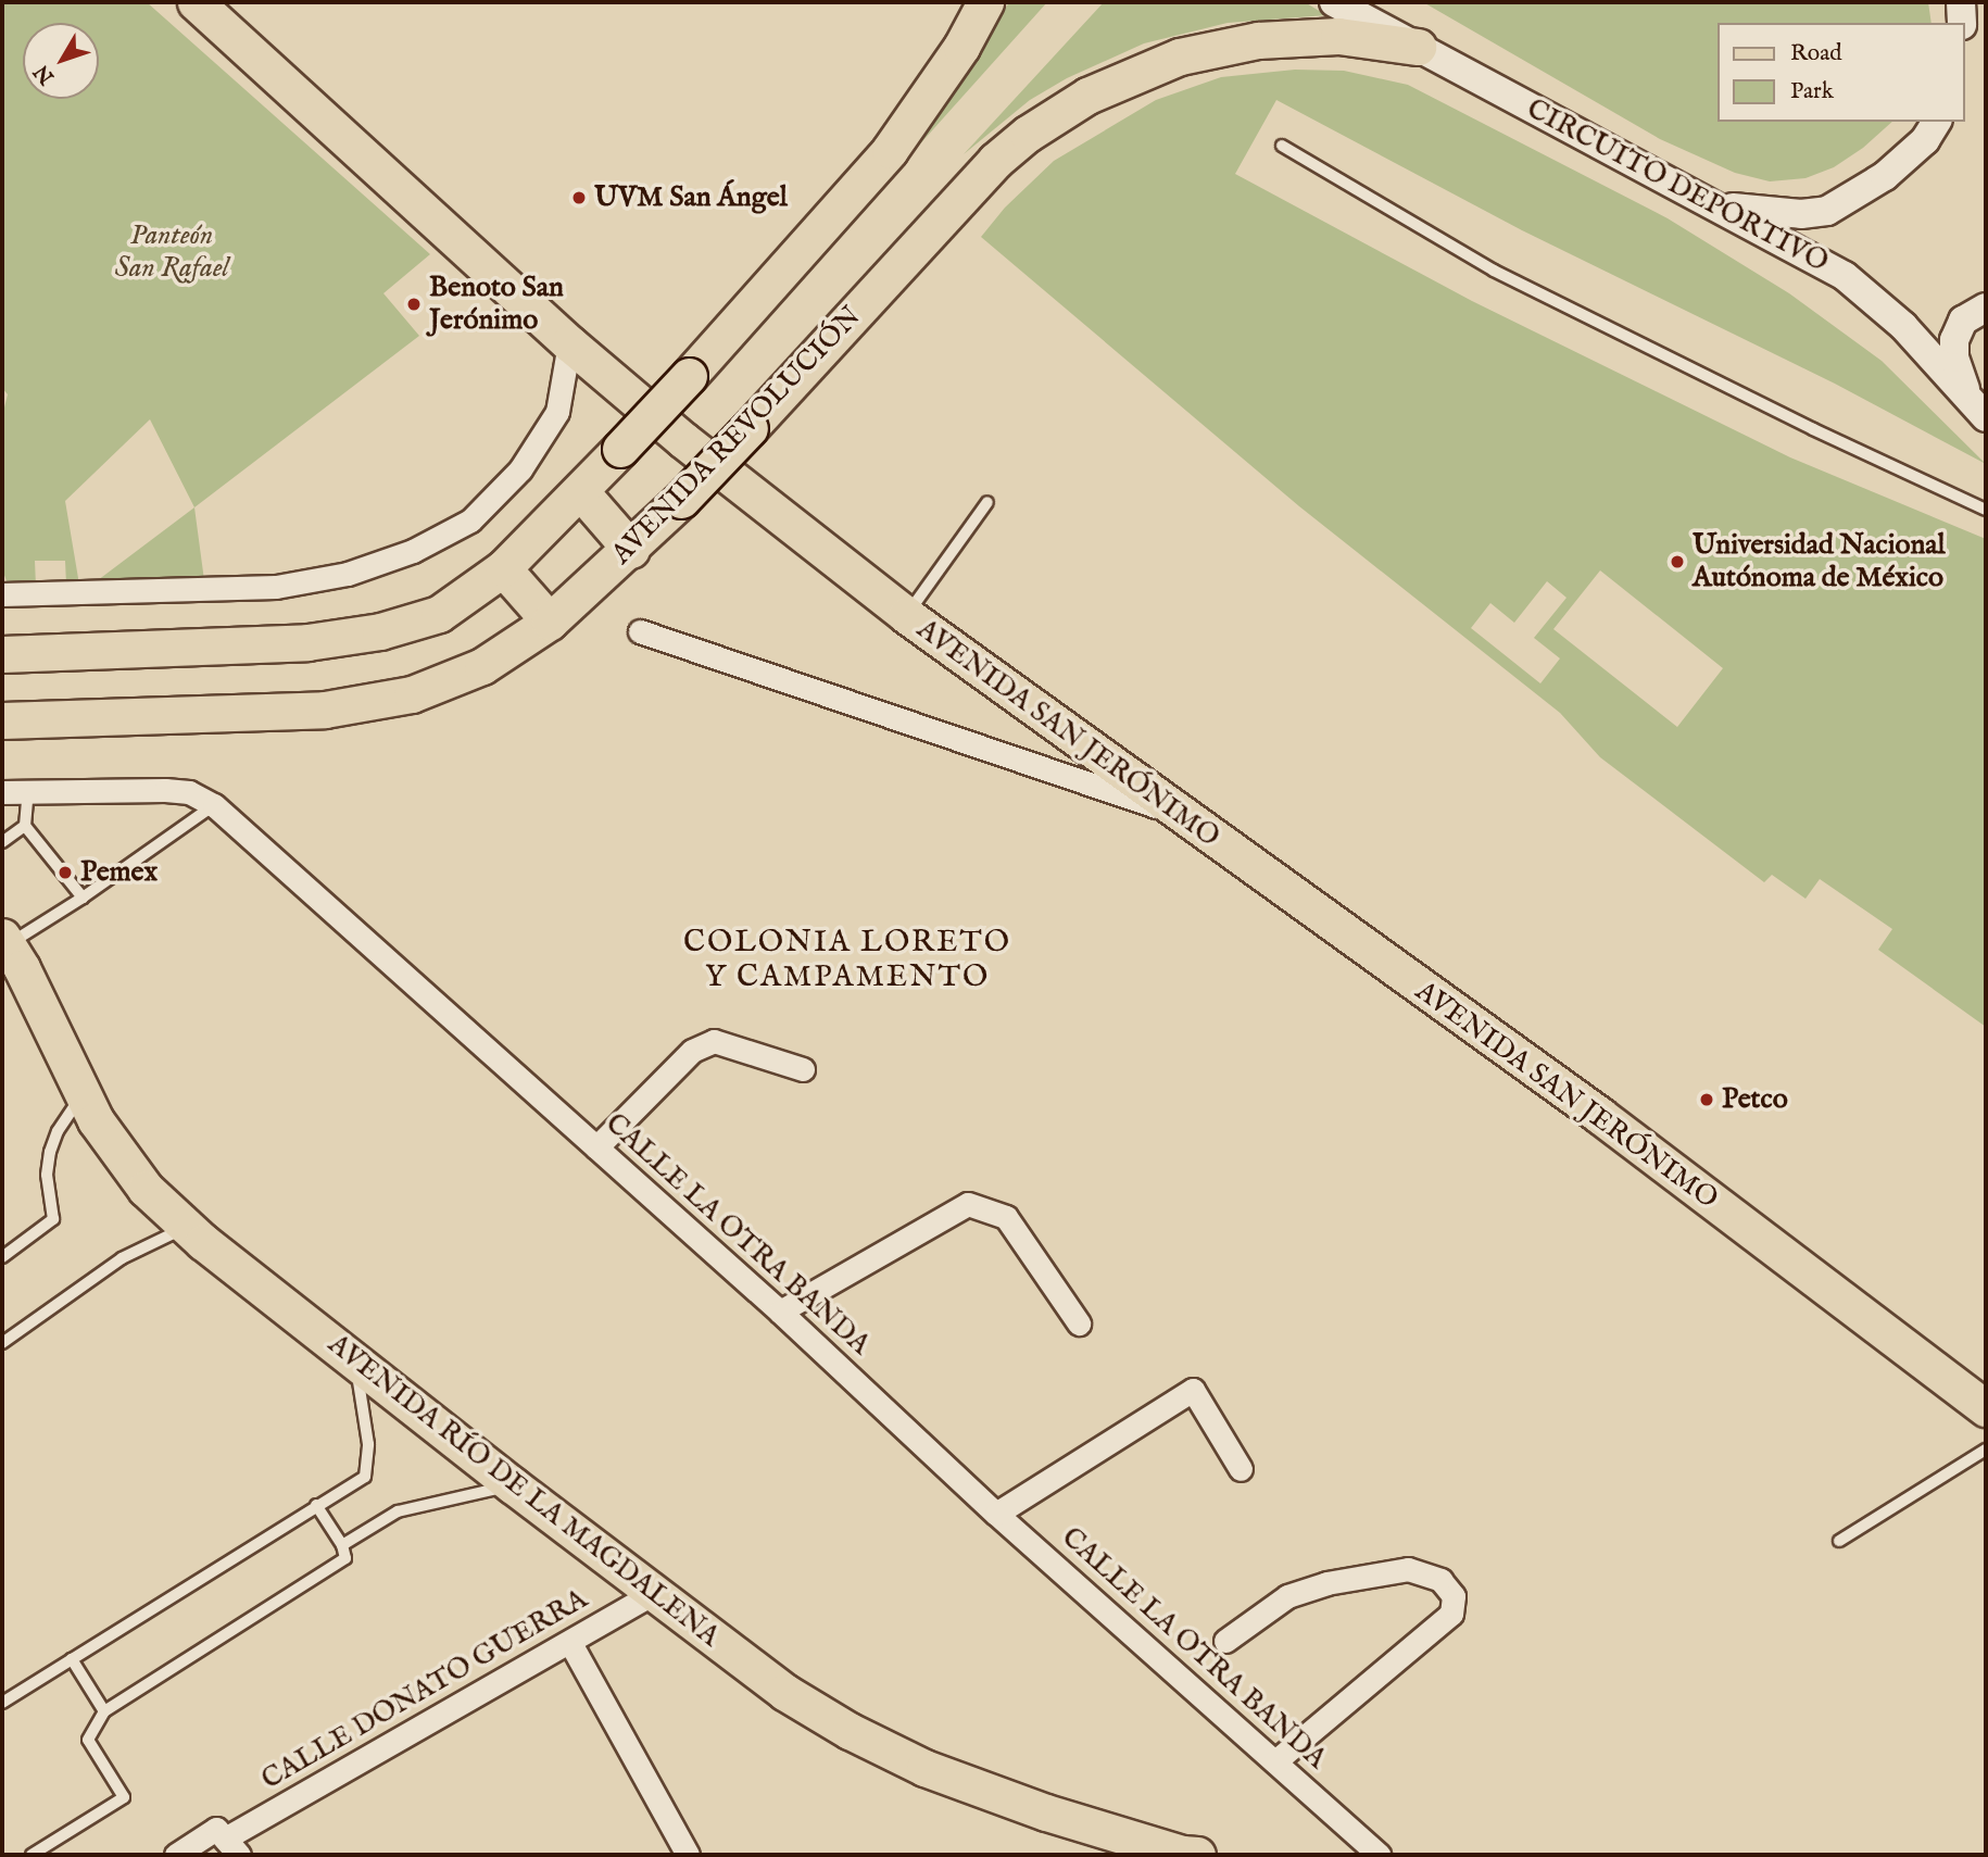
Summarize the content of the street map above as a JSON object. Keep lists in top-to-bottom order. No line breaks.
{"streets":{"main road":["AVENIDA REVOLUCIÓN","AVENIDA SAN JERÓNIMO","AVENIDA RÍO DE LA MAGDALENA"],"street":["CIRCUITO DEPORTIVO","CALLE LA OTRA BANDA","CALLE DONATO GUERRA"]},"crossings":[["CIRCUITO DEPORTIVO","AVENIDA REVOLUCIÓN"],["AVENIDA RÍO DE LA MAGDALENA","CALLE DONATO GUERRA"]],"districts":["COLONIA LORETO Y CAMPAMENTO"],"parks":["Panteón San Rafael"],"places":["UVM San Ángel","Benoto San Jerónimo","Universidad Nacional Autónoma de México","Pemex","Petco"],"legend":["Road","Park"],"north":"bottom left"}
